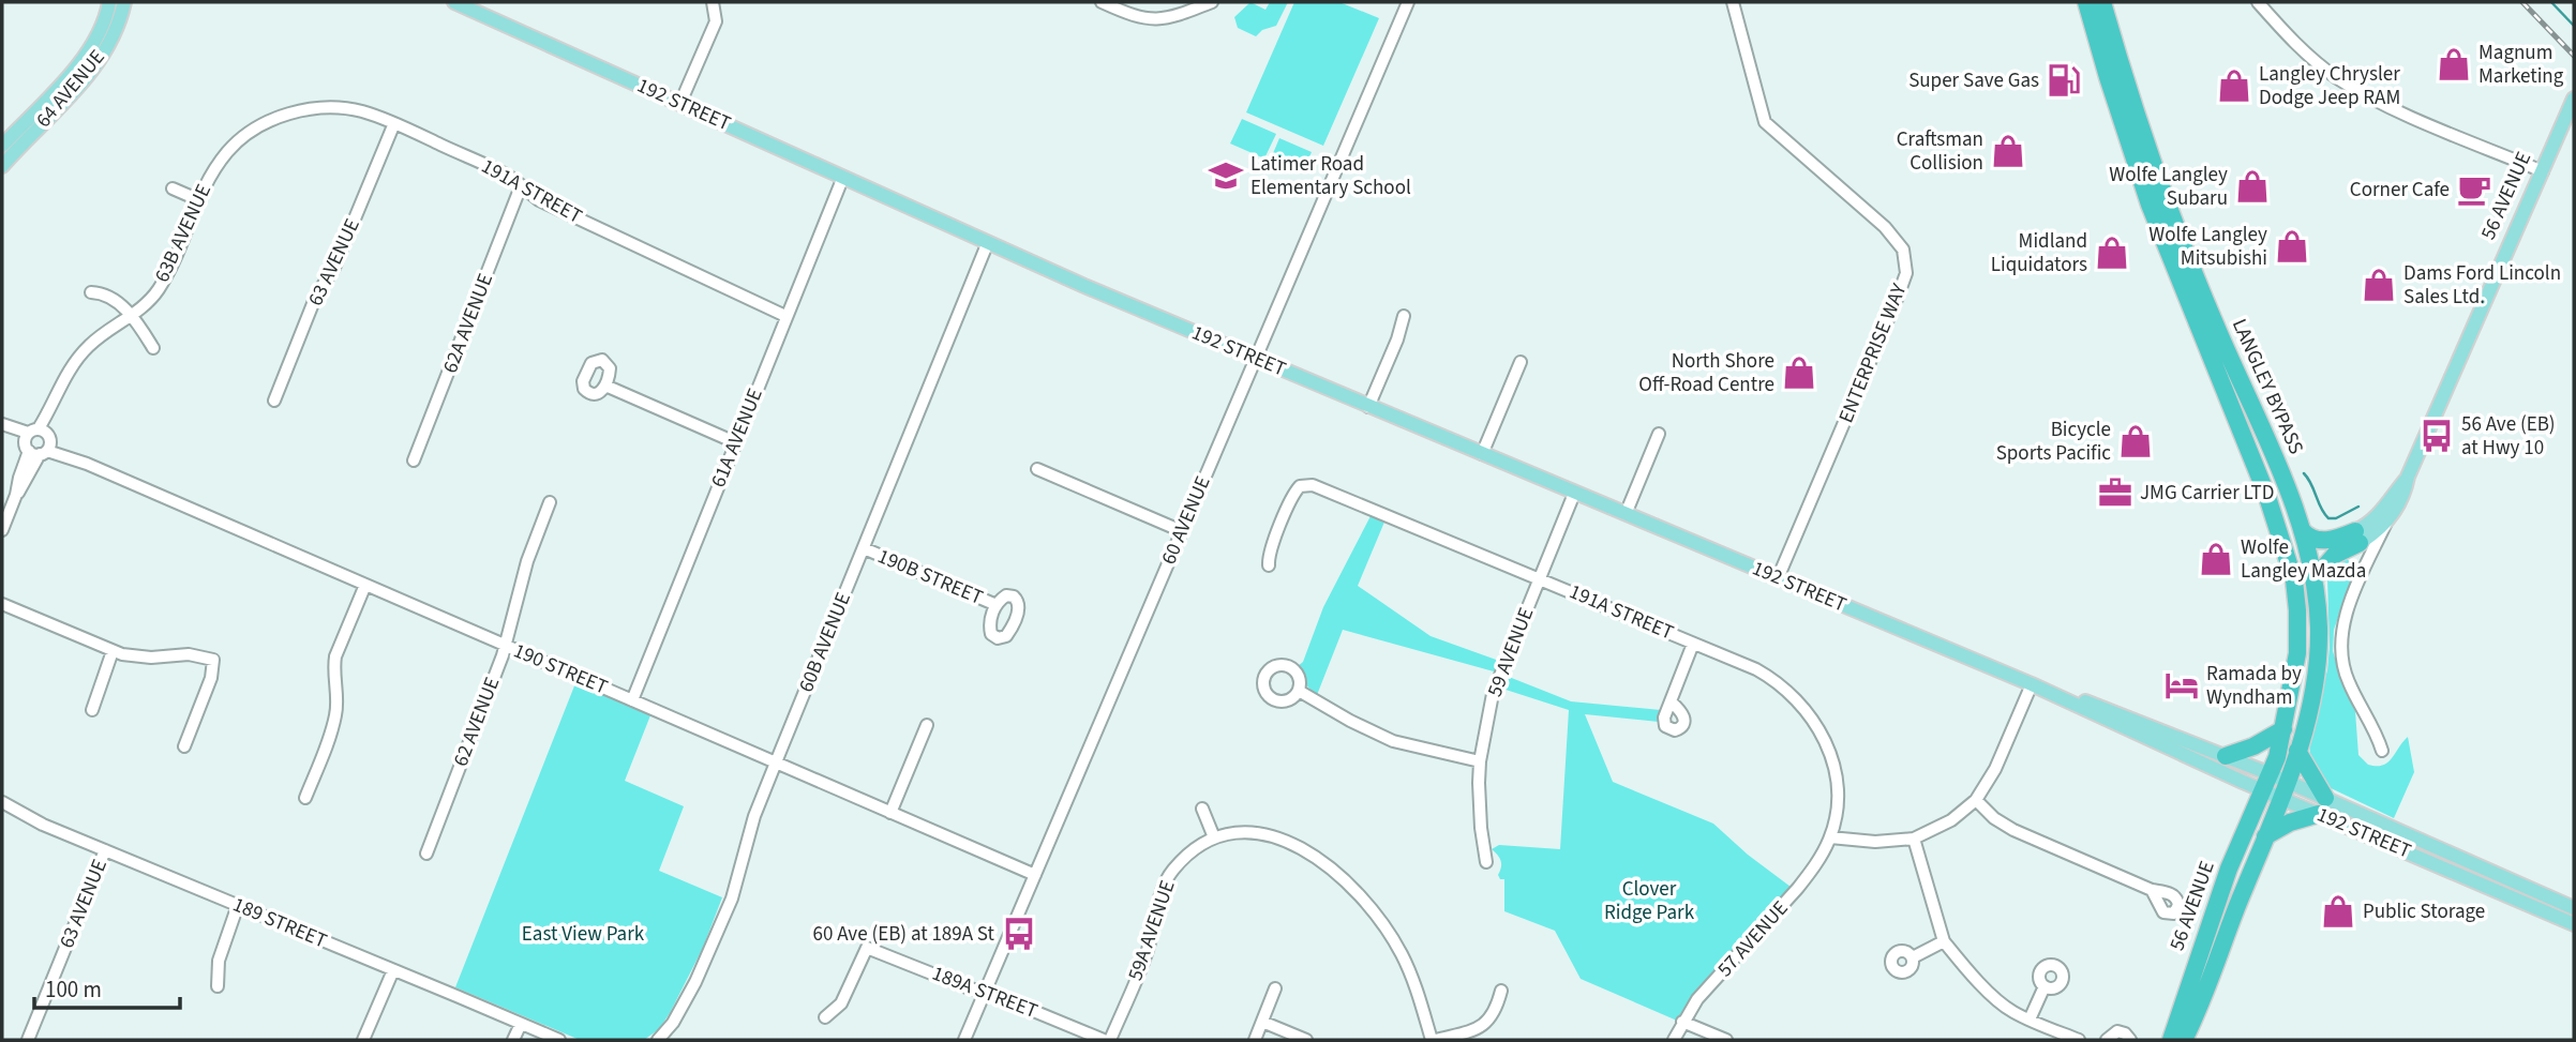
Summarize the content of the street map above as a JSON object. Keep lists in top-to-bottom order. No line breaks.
{"streets":{"highway":["56 AVENUE","LANGLEY BYPASS"],"main road":["64 AVENUE","192 STREET"],"street":["191A STREET","63B AVENUE","63 AVENUE","62A AVENUE","ENTERPRISE WAY","61A AVENUE","60 AVENUE","190B STREET","60B AVENUE","59 AVENUE","190 STREET","62 AVENUE","189 STREET","59A AVENUE","57 AVENUE","189A STREET"]},"crossings":[["192 STREET","56 AVENUE"],["192 STREET","ENTERPRISE WAY"],["192 STREET","LANGLEY BYPASS"],["192 STREET","61A AVENUE"],["192 STREET","60 AVENUE"],["192 STREET","60B AVENUE"],["192 STREET","59 AVENUE"],["191A STREET","63B AVENUE"],["191A STREET","63 AVENUE"],["191A STREET","62A AVENUE"],["191A STREET","61A AVENUE"],["191A STREET","59 AVENUE"],["191A STREET","57 AVENUE"],["56 AVENUE","LANGLEY BYPASS"],["63B AVENUE","190 STREET"],["63 AVENUE","189 STREET"],["61A AVENUE","190 STREET"],["60 AVENUE","190 STREET"],["60 AVENUE","189A STREET"],["190B STREET","60B AVENUE"],["60B AVENUE","190 STREET"],["190 STREET","62 AVENUE"]],"parks":["Clover Ridge Park","East View Park"],"places":{"shop":["Magnum Marketing","Langley Chrysler Dodge Jeep RAM","Craftsman Collision","Wolfe Langley Subaru","Wolfe Langley Mitsubishi","Midland Liquidators","Dams Ford Lincoln Sales Ltd.","North Shore Off-Road Centre","Bicycle Sports Pacific","Wolfe Langley Mazda","Public Storage"],"fuel station":["Super Save Gas"],"school or university":["Latimer Road Elementary School"],"cafe":["Corner Cafe"],"bus stop":["56 Ave (EB) at Hwy 10","60 Ave (EB) at 189A St"],"office":["JMG Carrier LTD"],"hotel":["Ramada by Wyndham"]},"scale_bar":"100 m"}
